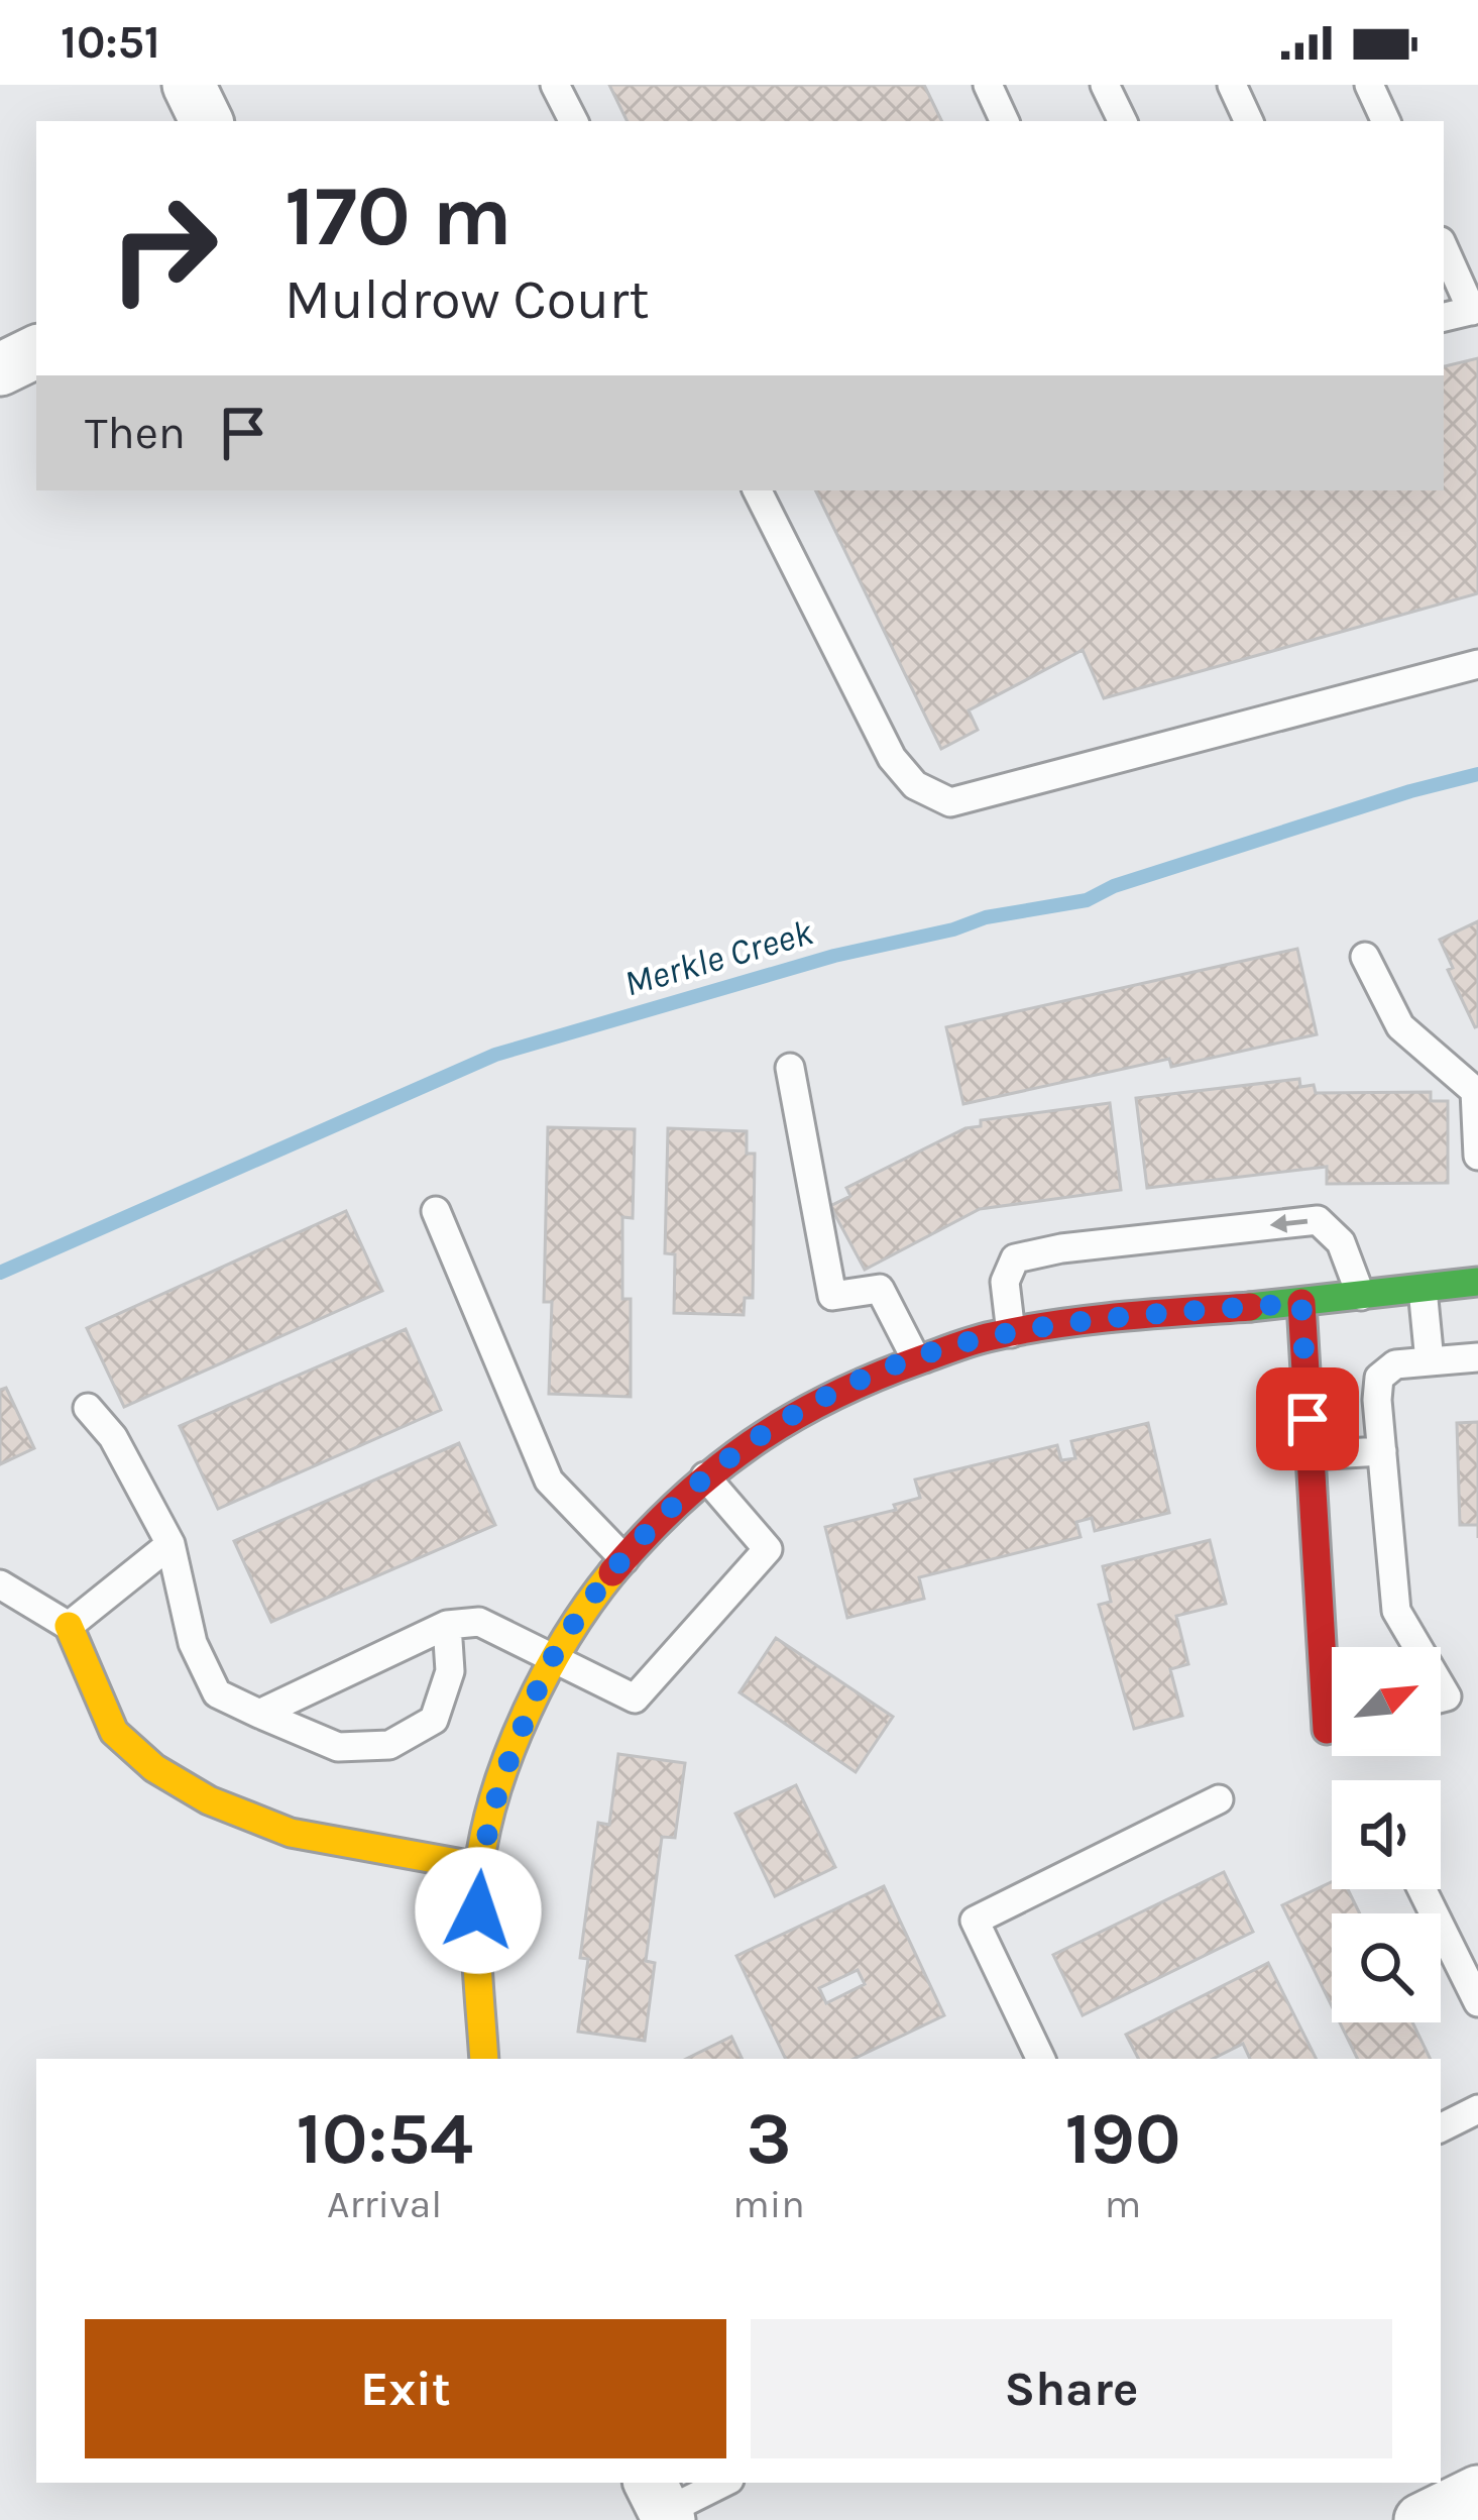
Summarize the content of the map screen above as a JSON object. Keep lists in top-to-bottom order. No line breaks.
{"water":["Merkle Creek"],"north":"top right","page":{"status":"10:51","turn":["170 m","Muldrow Court"],"then":"Then","eta":["10:54","Arrival","3","min","190","m"],"buttons":["Exit","Share"]}}
